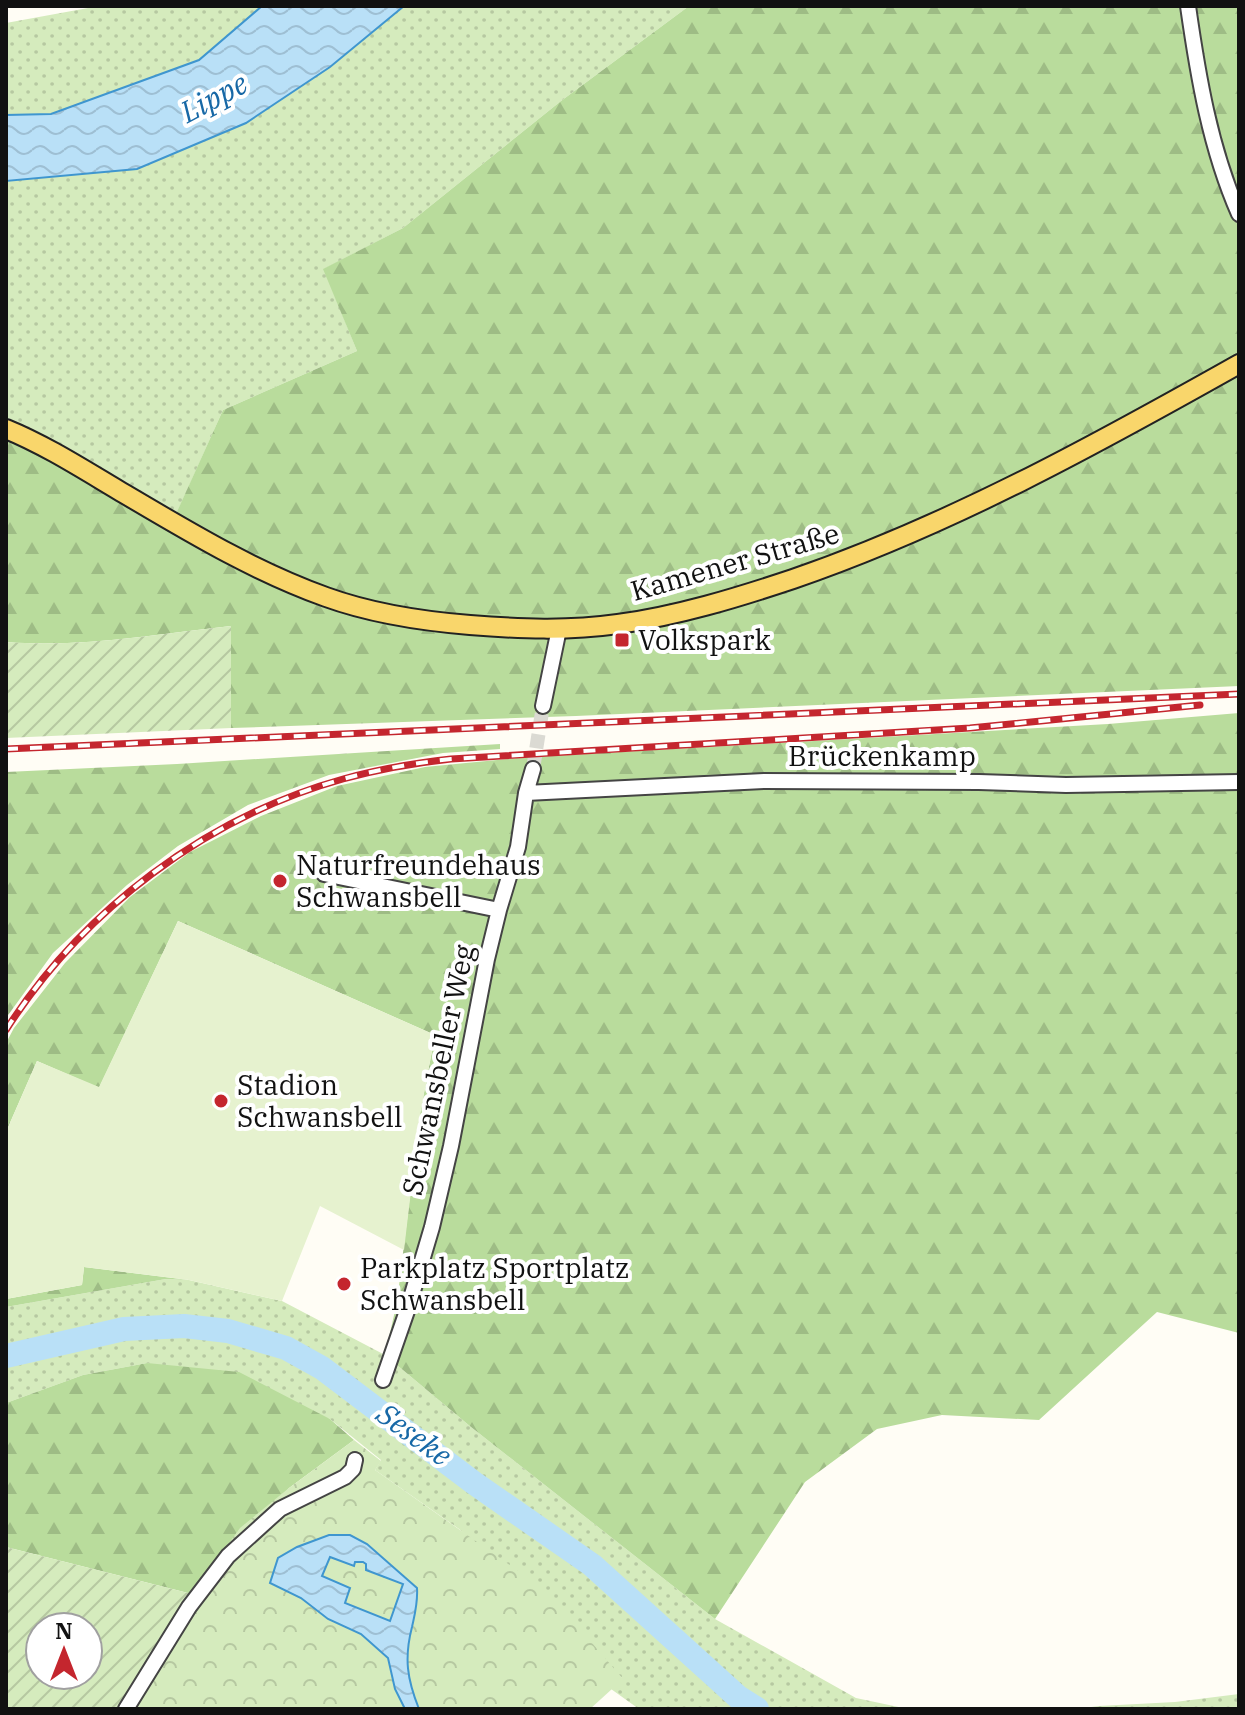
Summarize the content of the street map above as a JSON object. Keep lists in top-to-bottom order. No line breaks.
{"streets":{"main road":["Kamener Straße"],"street":["Brückenkamp","Schwansbeller Weg"]},"crossings":[["Brückenkamp","Schwansbeller Weg"]],"water":["Lippe","Seseke"],"places":{"transit":["Volkspark"],"other":["Naturfreundehaus Schwansbell","Stadion Schwansbell","Parkplatz Sportplatz Schwansbell"]},"north":"top"}
